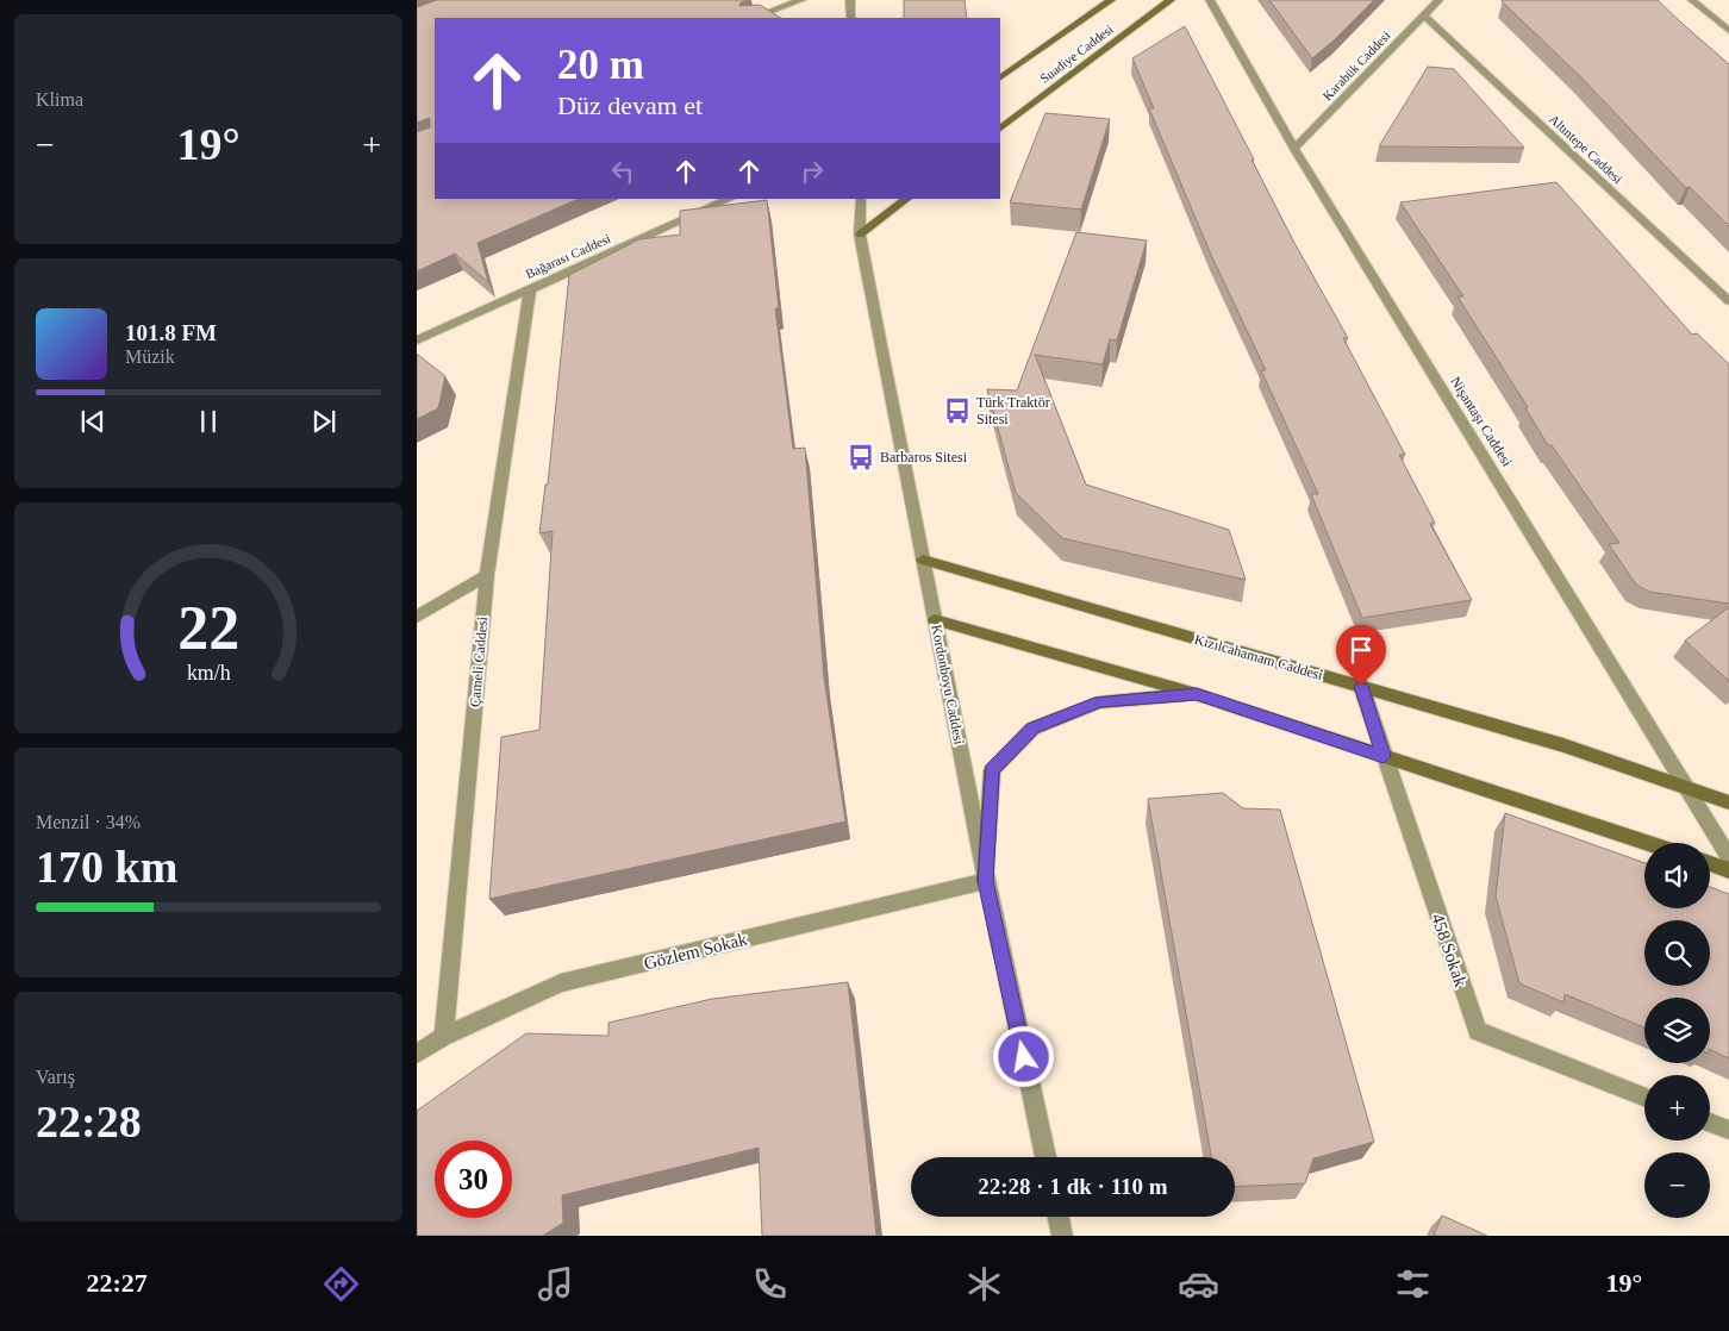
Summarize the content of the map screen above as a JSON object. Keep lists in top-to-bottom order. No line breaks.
{"streets":{"main road":["Suadiye Caddesi","Kızılcahamam Caddesi"],"street":["Karabük Caddesi","Altıntepe Caddesi","Bağarası Caddesi","Nişantaşı Caddesi","Çameli Caddesi","Kordonboyu Caddesi","458 Sokak","Gözlem Sokak"]},"crossings":[["Karabük Caddesi","Altıntepe Caddesi"],["Karabük Caddesi","Nişantaşı Caddesi"],["Bağarası Caddesi","Çameli Caddesi"],["Nişantaşı Caddesi","Kızılcahamam Caddesi"],["Kızılcahamam Caddesi","Kordonboyu Caddesi"],["Kızılcahamam Caddesi","458 Sokak"],["Çameli Caddesi","Gözlem Sokak"],["Kordonboyu Caddesi","Gözlem Sokak"]],"places":{"bus stop":["Türk Traktör Sitesi","Barbaros Sitesi"]},"page":{"tile":["Klima",["Menzil · 34%","170 km"],["Varış","22:28"]],"turn":["20 m","Düz devam et"],"heat":["−","19°","+"],"song":["101.8 FM","Müzik"],"map_buttons":["+","−"],"limit":"30","trip":"22:28 · 1 dk · 110 m","tabs":["22:27","19°"],"gauge":["22","km/h"]}}
